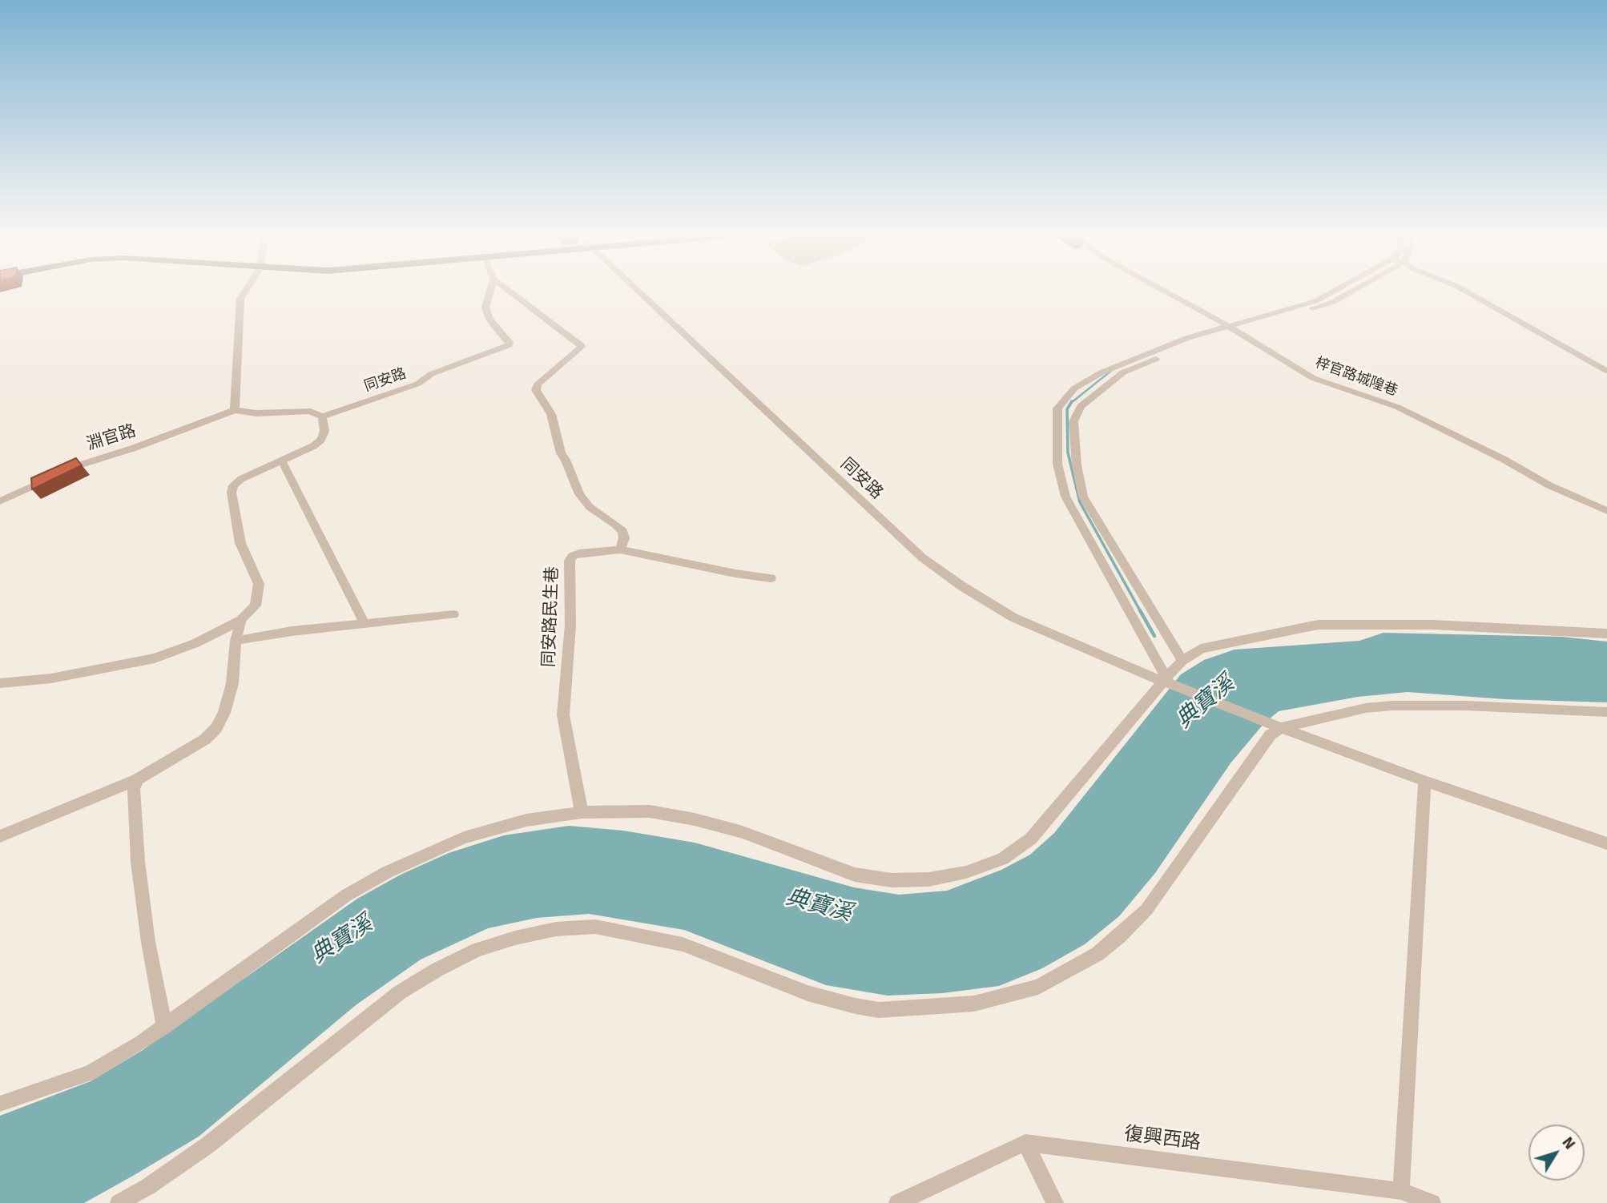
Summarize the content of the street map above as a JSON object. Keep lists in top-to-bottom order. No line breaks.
{"streets":{"street":["梓官路城隍巷","同安路","淵官路","同安路民生巷","復興西路"]},"water":["典寶溪"],"north":"top right"}
